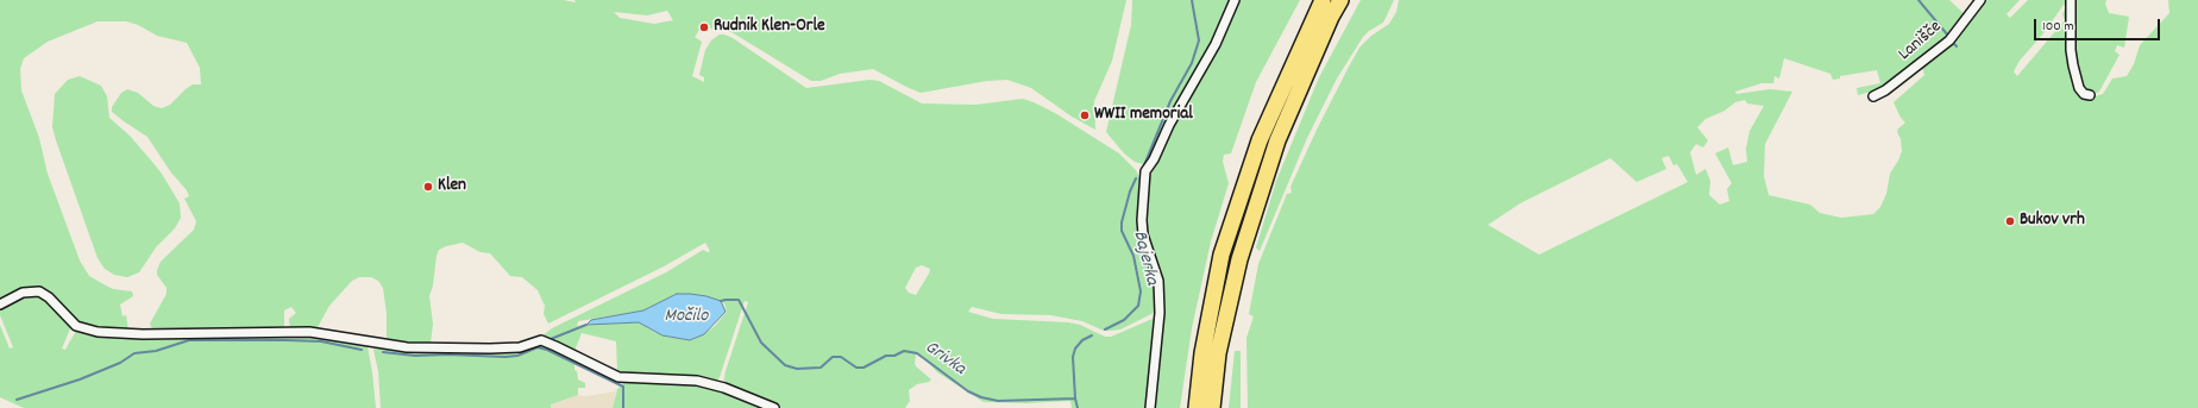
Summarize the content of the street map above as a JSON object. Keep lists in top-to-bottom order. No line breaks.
{"streets":{"street":["Lanišče"]},"water":["Bajerka","Močilo","Grivka"],"places":["Rudnik Klen-Orle","WWII memorial","Klen","Bukov vrh"],"scale_bar":"100 m"}
